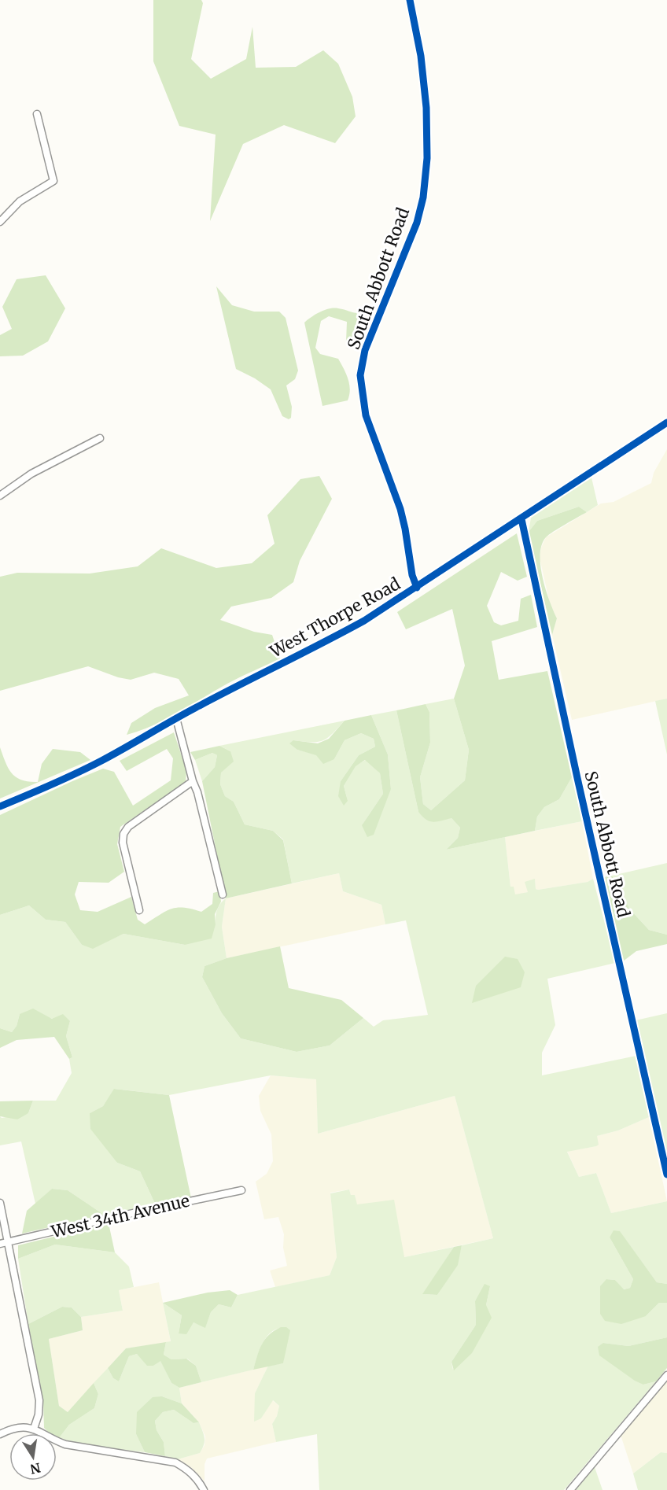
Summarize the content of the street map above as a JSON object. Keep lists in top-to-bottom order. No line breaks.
{"streets":{"street":["South Abbott Road","West Thorpe Road","West 34th Avenue"]},"crossings":[["South Abbott Road","West Thorpe Road"]],"north":"bottom"}
